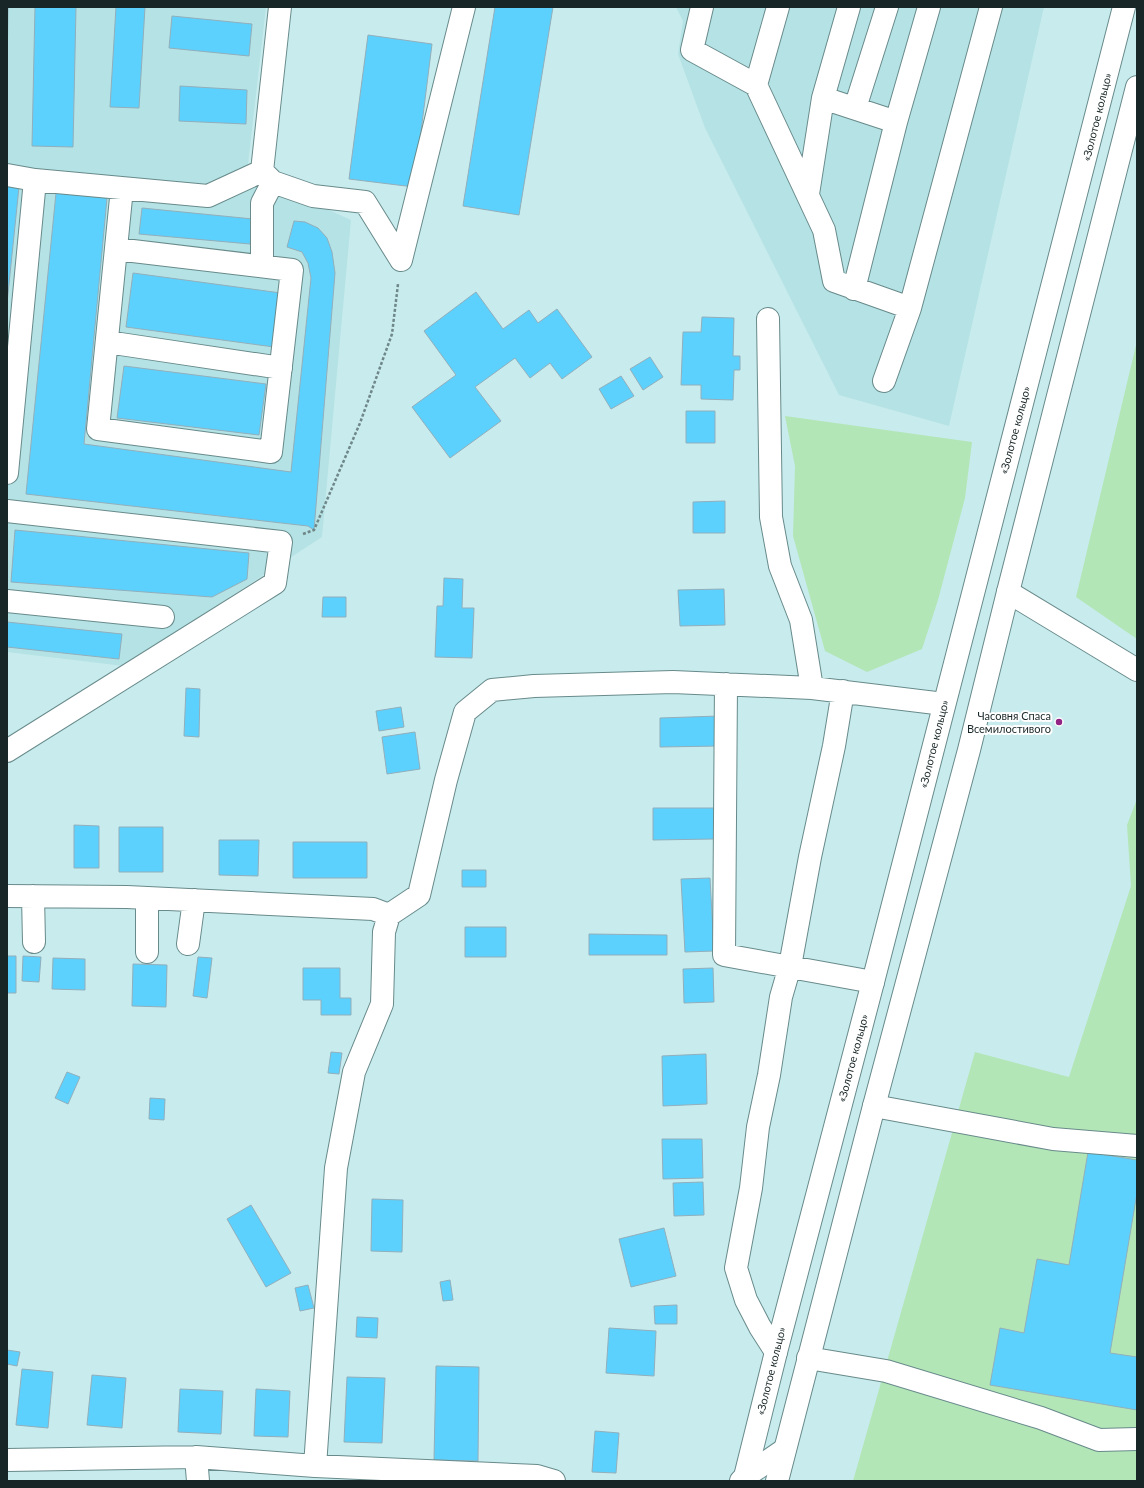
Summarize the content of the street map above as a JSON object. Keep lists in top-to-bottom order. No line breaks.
{"streets":{"main road":["«Золотое кольцо»"]},"places":["Часовня Спаса Всемилостивого"]}
